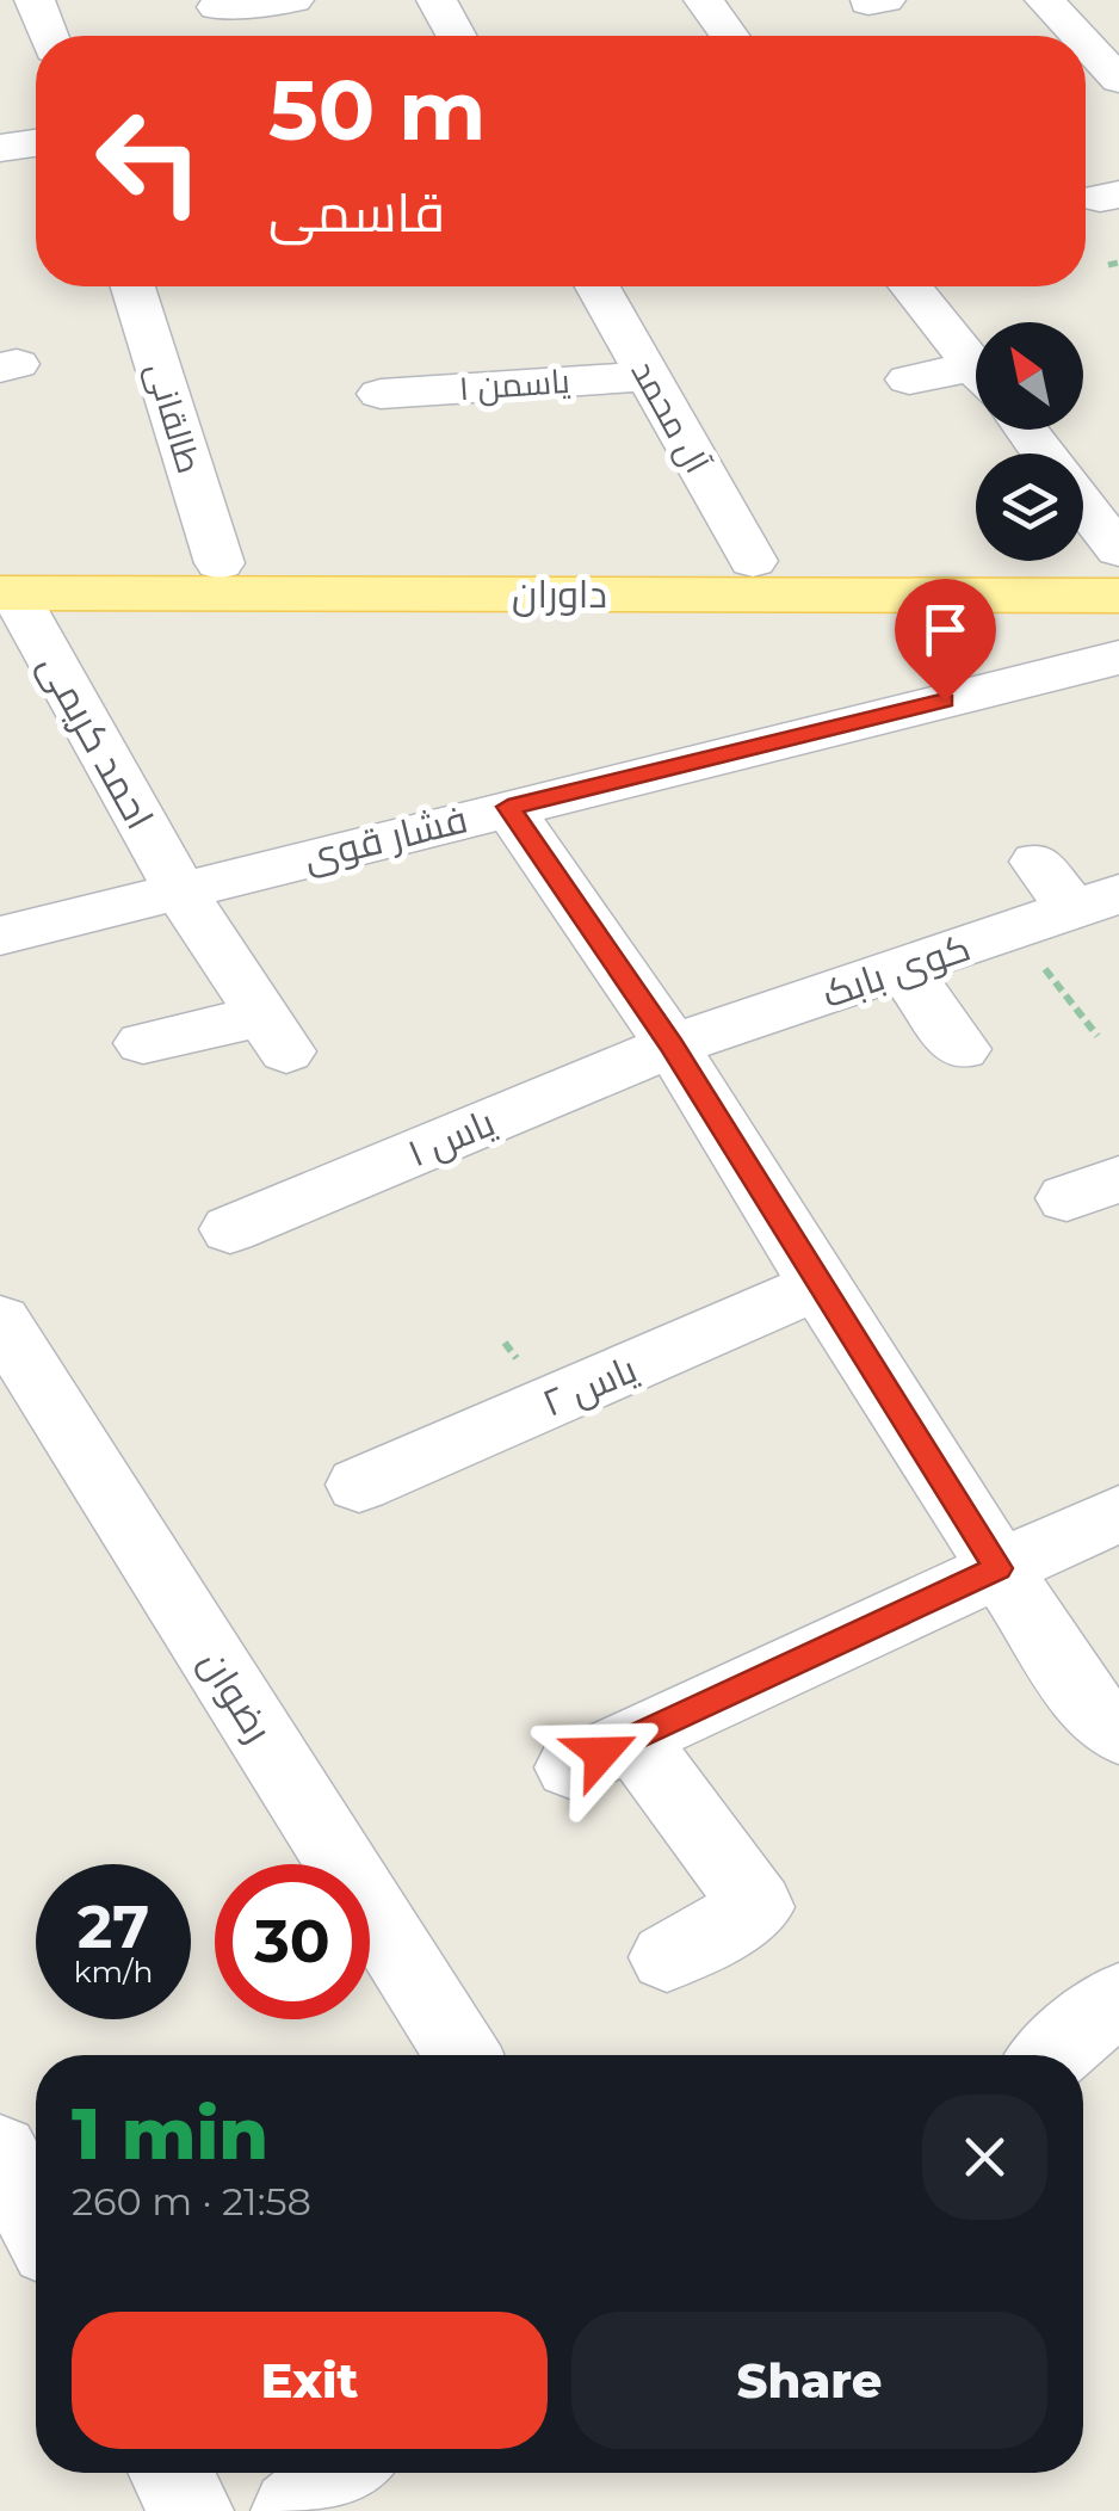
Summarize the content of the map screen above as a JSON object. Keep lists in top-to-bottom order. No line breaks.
{"streets":{"main road":["داوران"],"street":["یاسمن ۱","آل محمد","طالقانی","احمد کریمی","فشار قوی","کوی بابک","یاس ۱","یاس ۲","رضوان"]},"crossings":[["یاسمن ۱","آل محمد"],["آل محمد","داوران"],["طالقانی","داوران"],["داوران","احمد کریمی"],["احمد کریمی","فشار قوی"],["کوی بابک","یاس ۱"]],"north":"top left","page":{"turn":["50 m","قاسمی"],"speed":"27 km/h","limit":"30","heading":["1 min","260 m · 21:58"],"buttons":["Exit","Share"]}}
